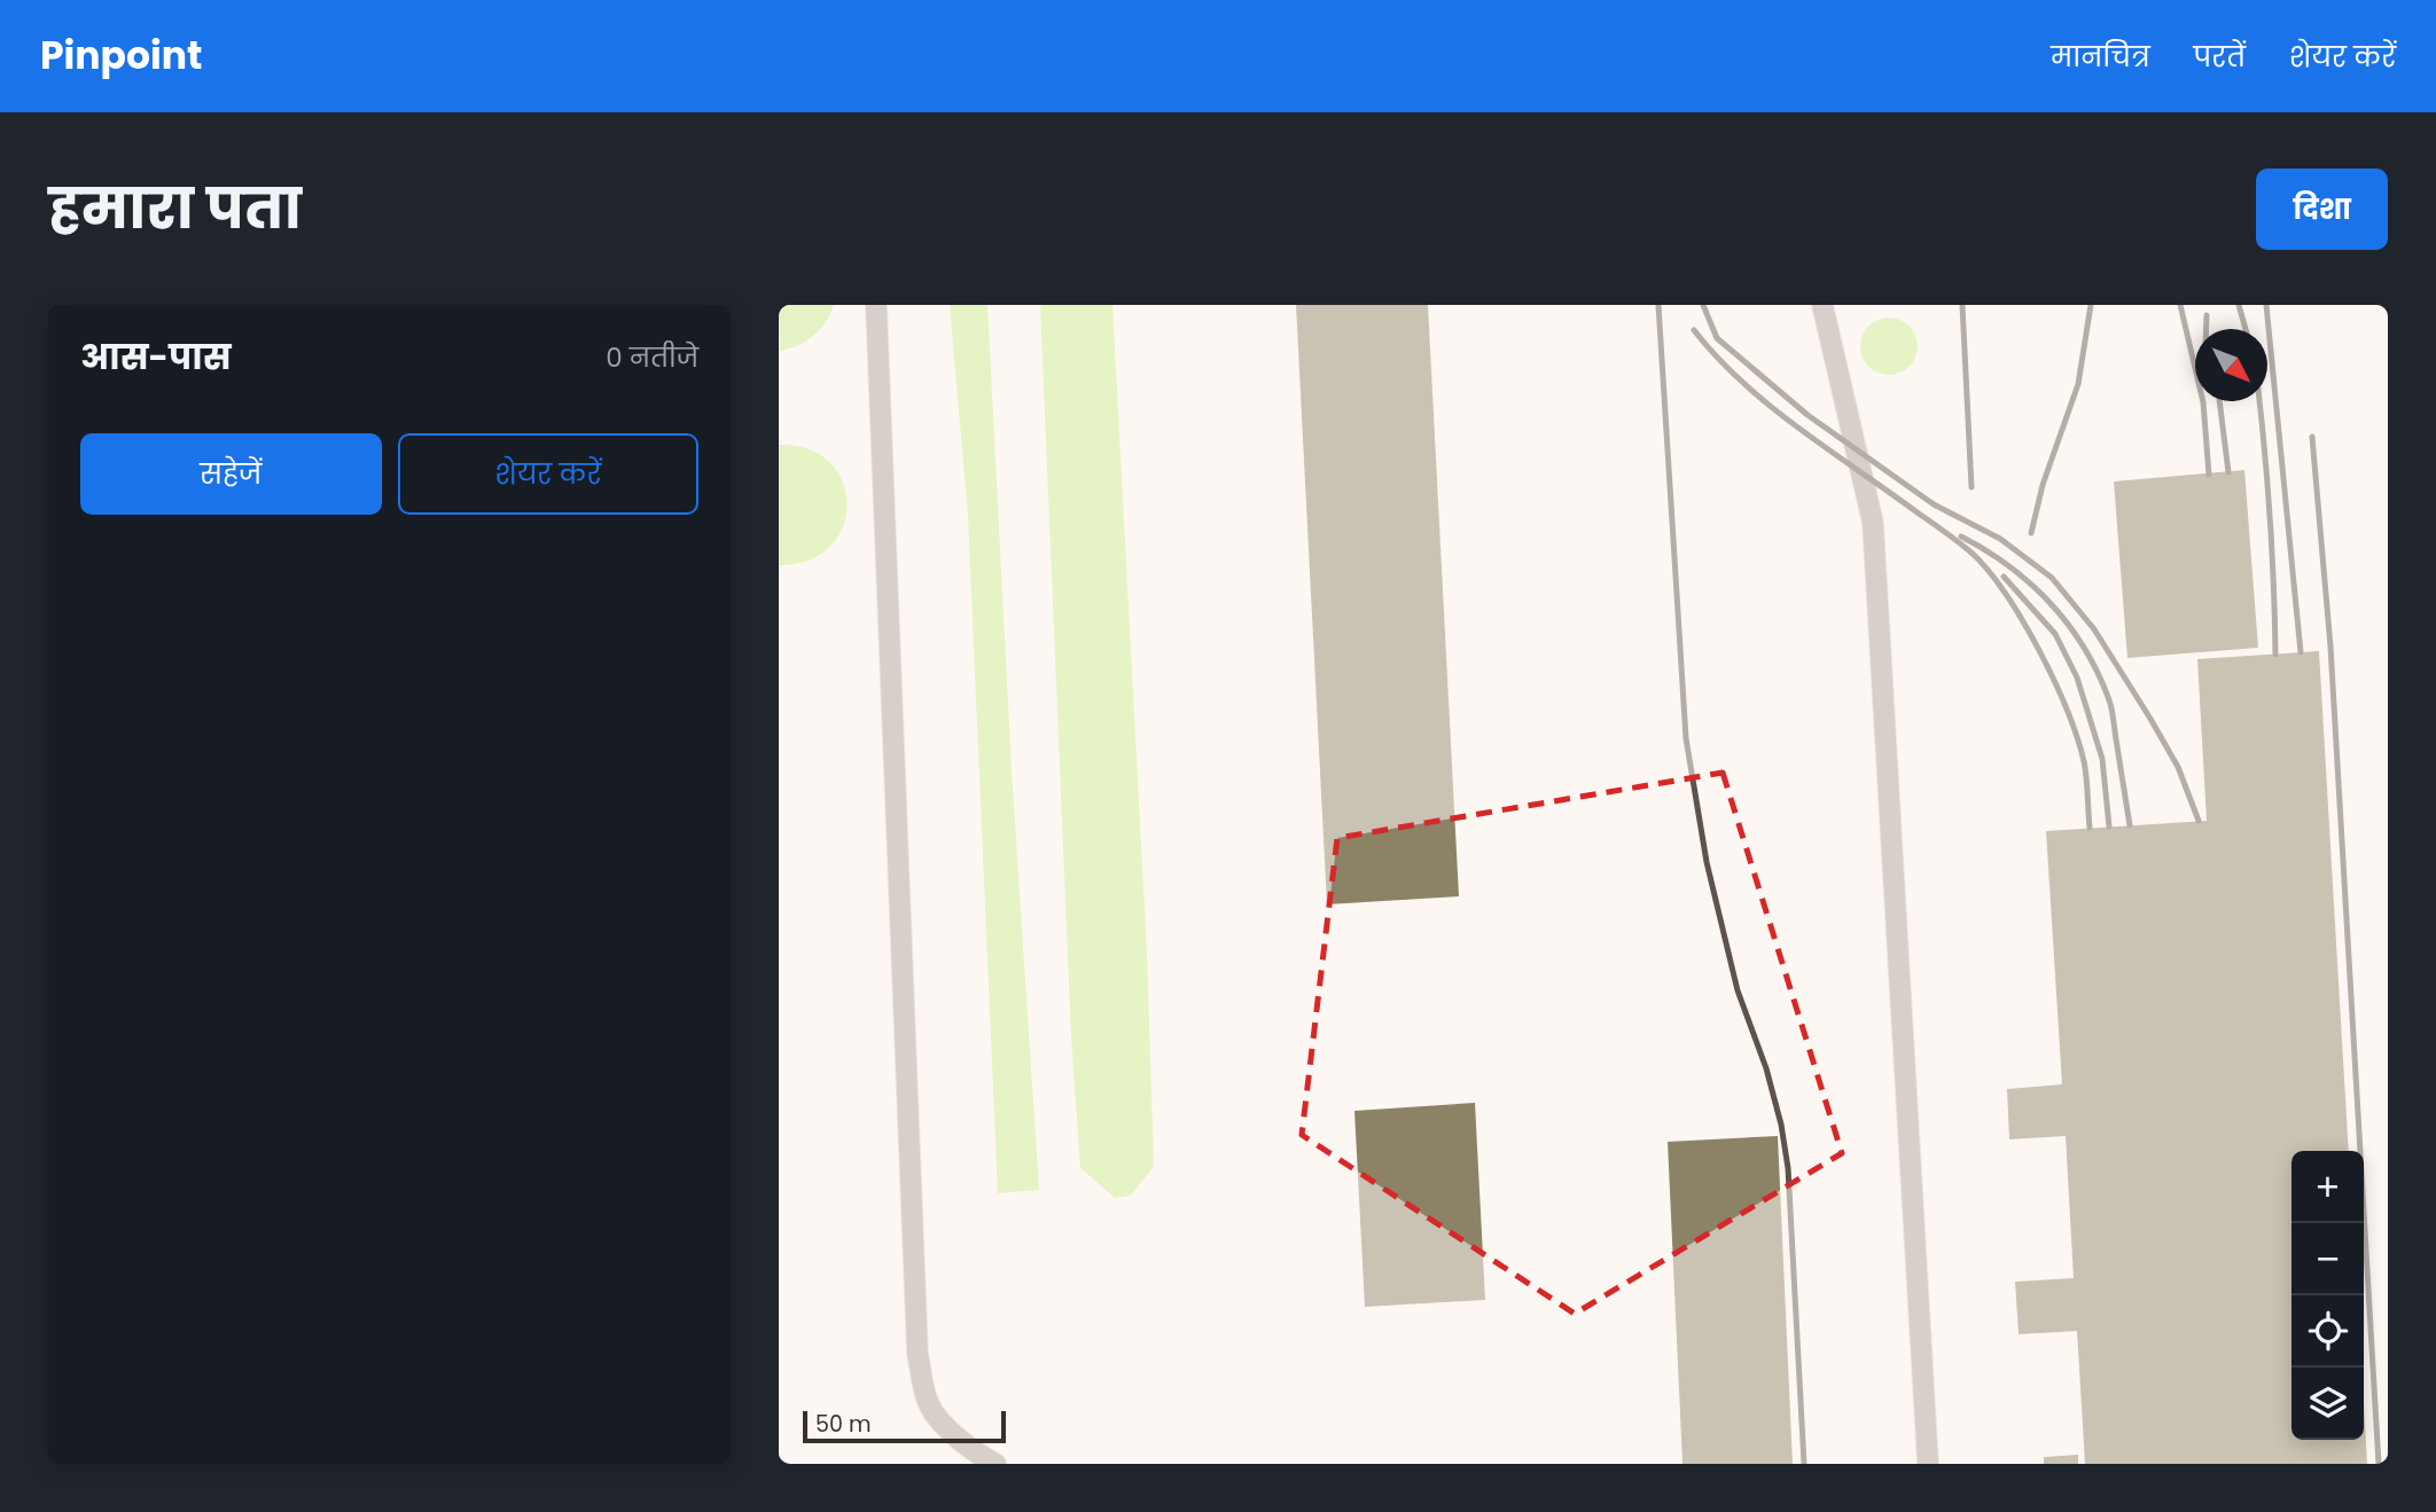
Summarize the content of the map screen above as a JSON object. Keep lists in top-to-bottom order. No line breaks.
{"scale_bar":"50 m","north":"bottom right","page":{"header":"Pinpoint","nav":["मानचित्र","परतें","शेयर करें"],"title":"हमारा पता","buttons":["दिशा",["सहेजें","शेयर करें"]],"heading":["आस-पास","0 नतीजे"],"map_buttons":["+","−"],"scale":"50 m"}}
